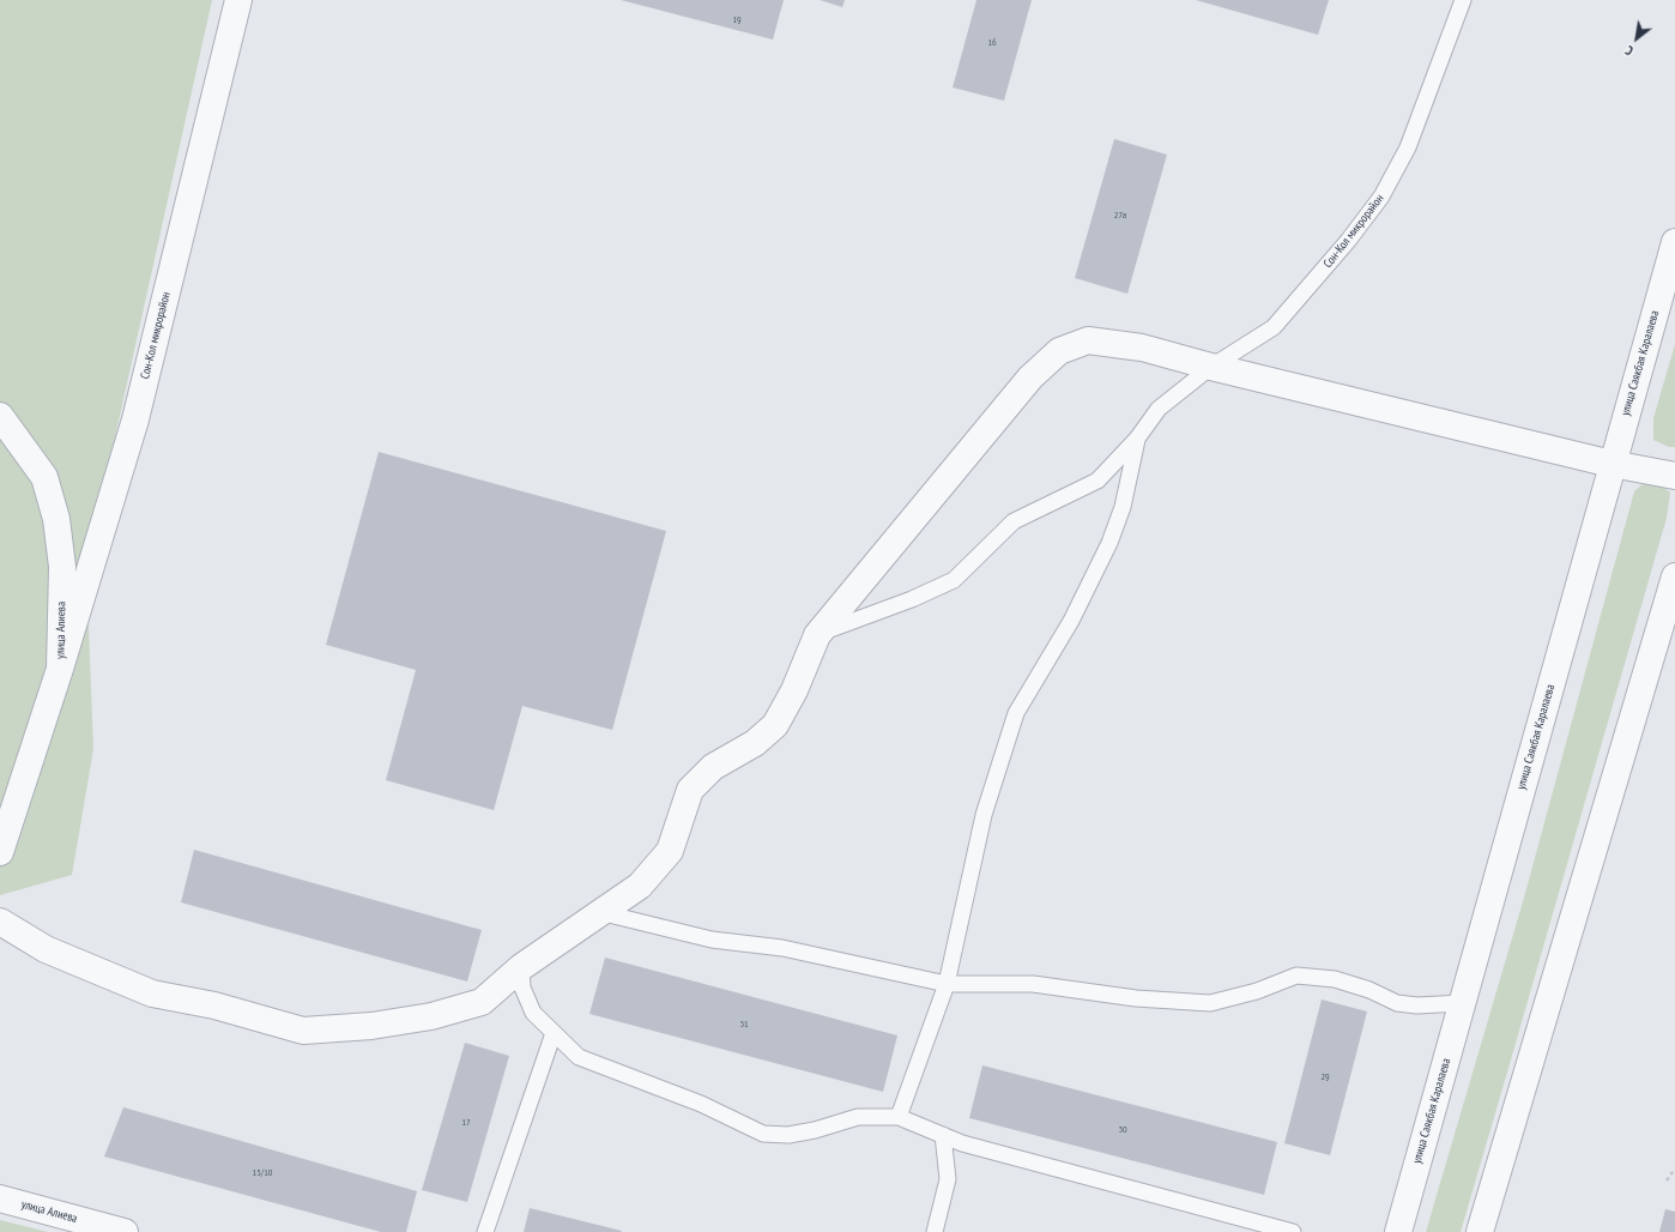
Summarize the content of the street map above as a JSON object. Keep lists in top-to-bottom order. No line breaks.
{"streets":{"street":["Сон-Кол микрорайон","улица Саякбая Каралаева","улица Алиева"]},"crossings":[["Сон-Кол микрорайон","улица Алиева"]],"house_numbers":["19","16","27а","31","29","17","30","15/10"],"north":"bottom left"}
